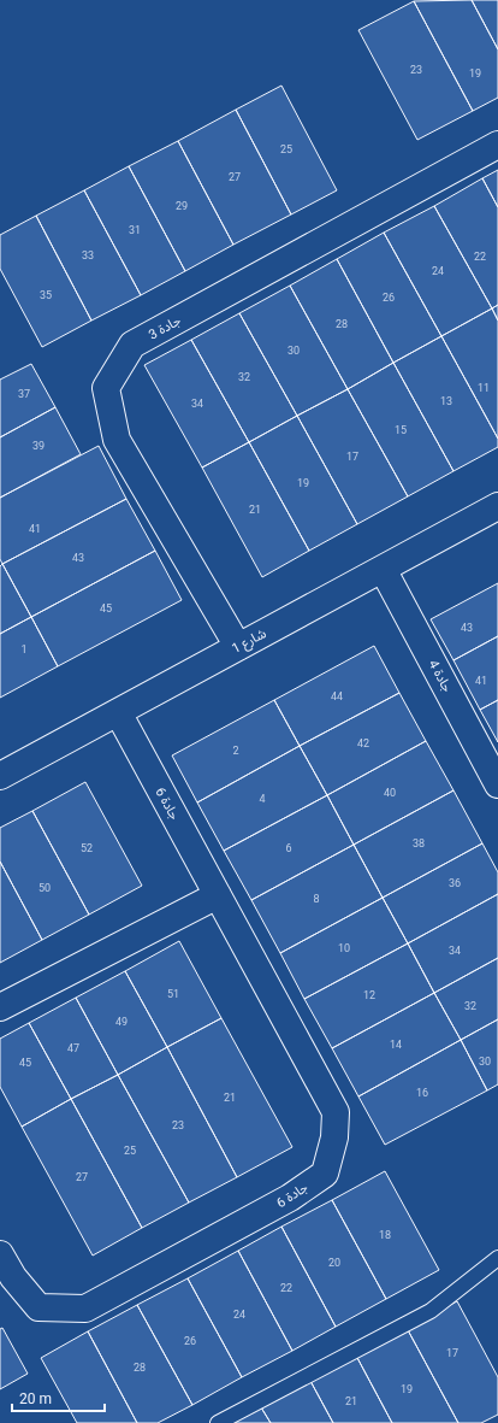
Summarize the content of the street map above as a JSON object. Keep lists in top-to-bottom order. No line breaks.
{"streets":{"street":["جادة 3","شارع 1","جادة 4","جادة 6"]},"crossings":[["جادة 3","شارع 1"],["شارع 1","جادة 4"],["شارع 1","جادة 6"]],"house_numbers":["23","19","25","27","29","31","33","22","24","35","26","28","30","32","11","37","13","34","15","39","17","19","21","41","43","45","43","1","41","44","42","2","40","4","38","52","6","36","50","8","10","34","51","12","32","49","14","47","30","45","16","21","23","25","27","18","20","22","24","26","17","28","19","21"],"scale_bar":"20 m"}
